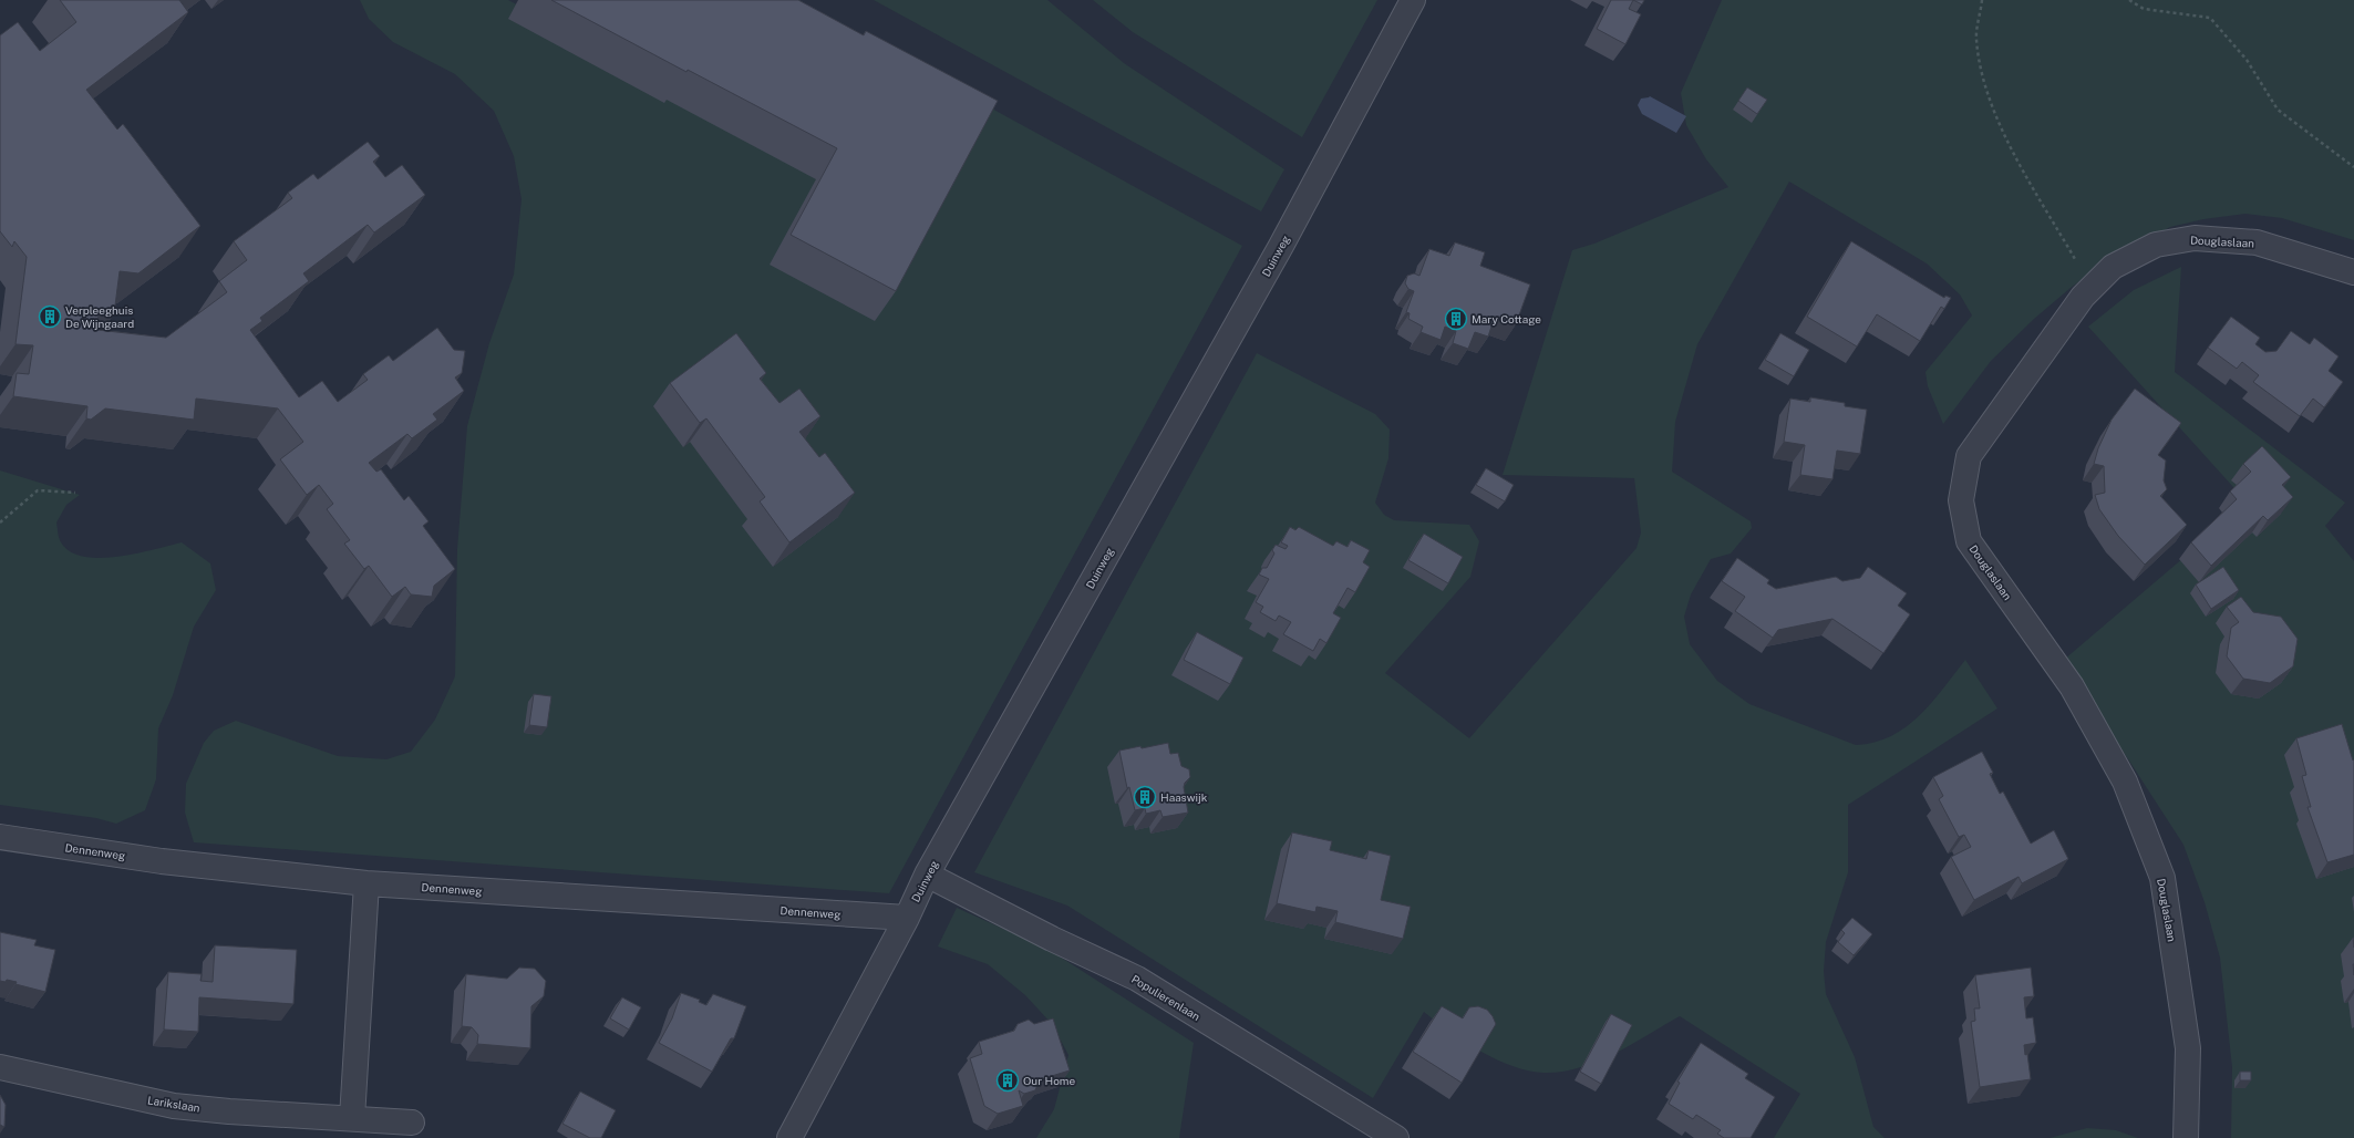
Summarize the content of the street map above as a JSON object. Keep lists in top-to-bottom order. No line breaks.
{"streets":{"street":["Douglaslaan","Duinweg","Dennenweg","Populierenlaan","Larikslaan"]},"crossings":[["Duinweg","Dennenweg"],["Duinweg","Populierenlaan"]],"places":{"building":["Verpleeghuis De Wijngaard","Mary Cottage","Haaswijk","Our Home"]}}
